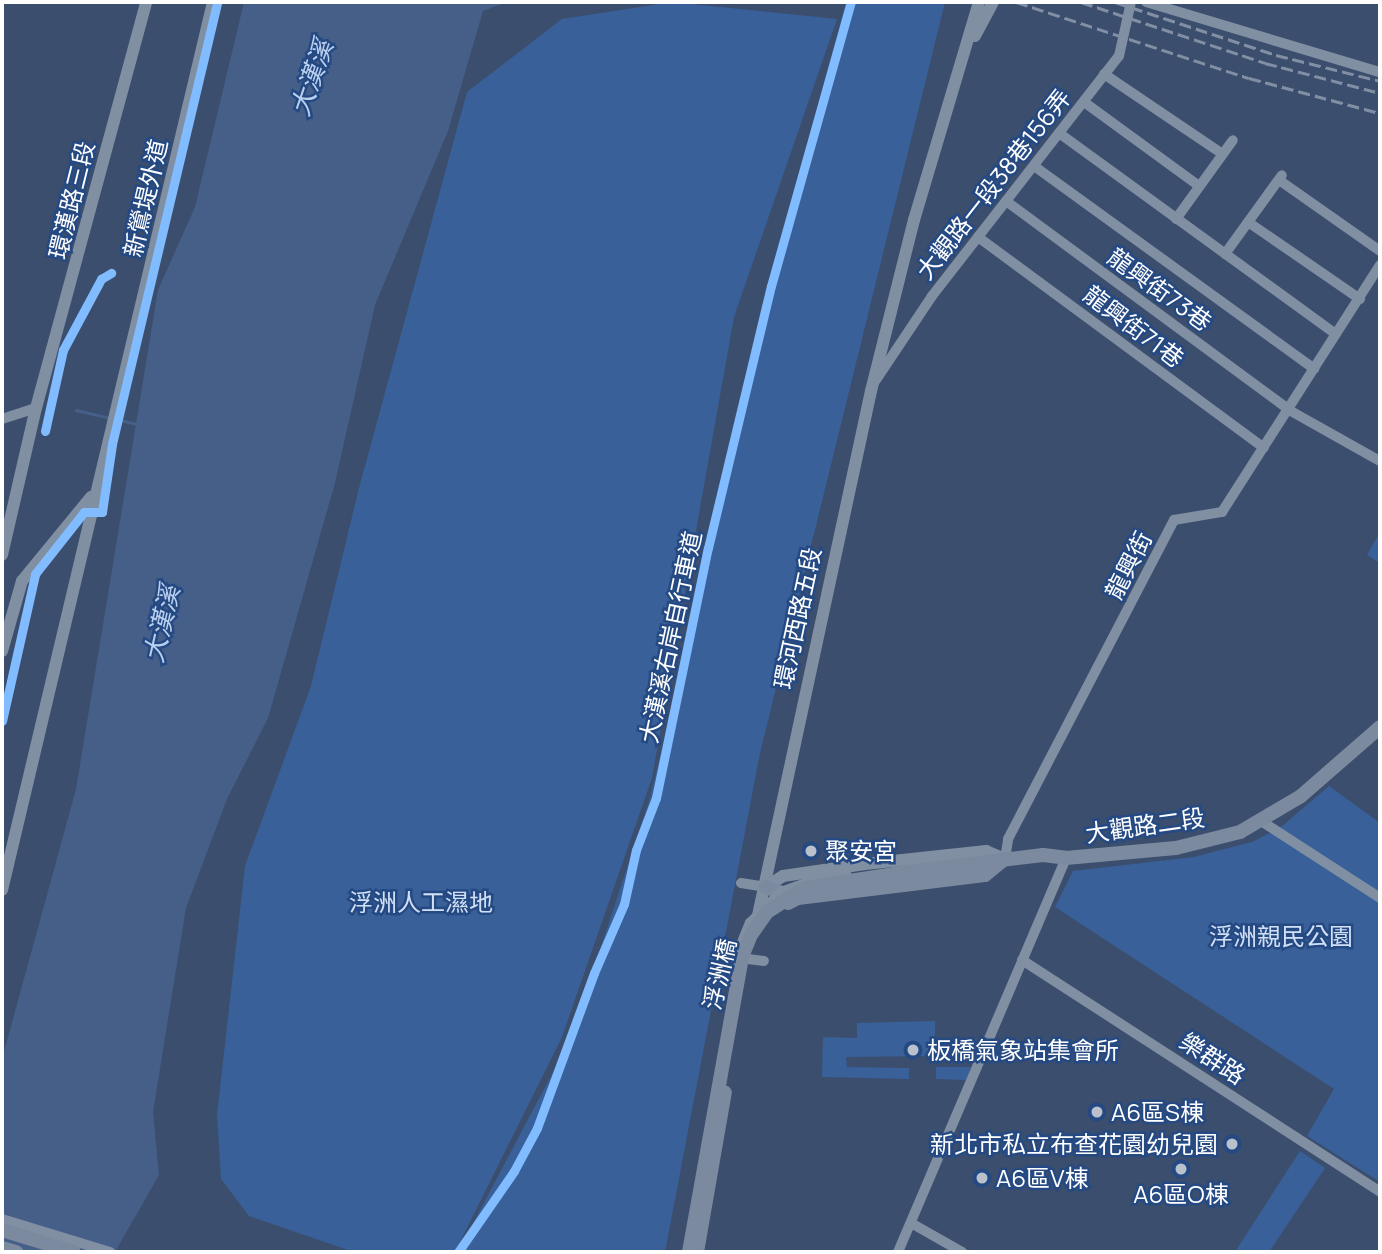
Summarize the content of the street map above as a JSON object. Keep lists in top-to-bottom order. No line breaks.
{"streets":{"main road":["環河西路五段","大觀路二段","浮洲橋"],"street":["大觀路一段38巷156弄","新鶯堤外道","環漢路三段","龍興街73巷","龍興街71巷","龍興街","樂群路"],"cycle path":["大漢溪右岸自行車道"]},"crossings":[["大觀路一段38巷156弄","龍興街73巷"],["大觀路一段38巷156弄","龍興街71巷"],["大觀路一段38巷156弄","環河西路五段"],["龍興街73巷","龍興街"],["龍興街71巷","龍興街"],["龍興街","大觀路二段"],["龍興街","浮洲橋"],["大觀路二段","浮洲橋"]],"water":["大漢溪"],"parks":["浮洲人工濕地","浮洲親民公園"],"places":["聚安宮","板橋氣象站集會所","A6區S棟","新北市私立布查花園幼兒園","A6區O棟","A6區V棟"]}
